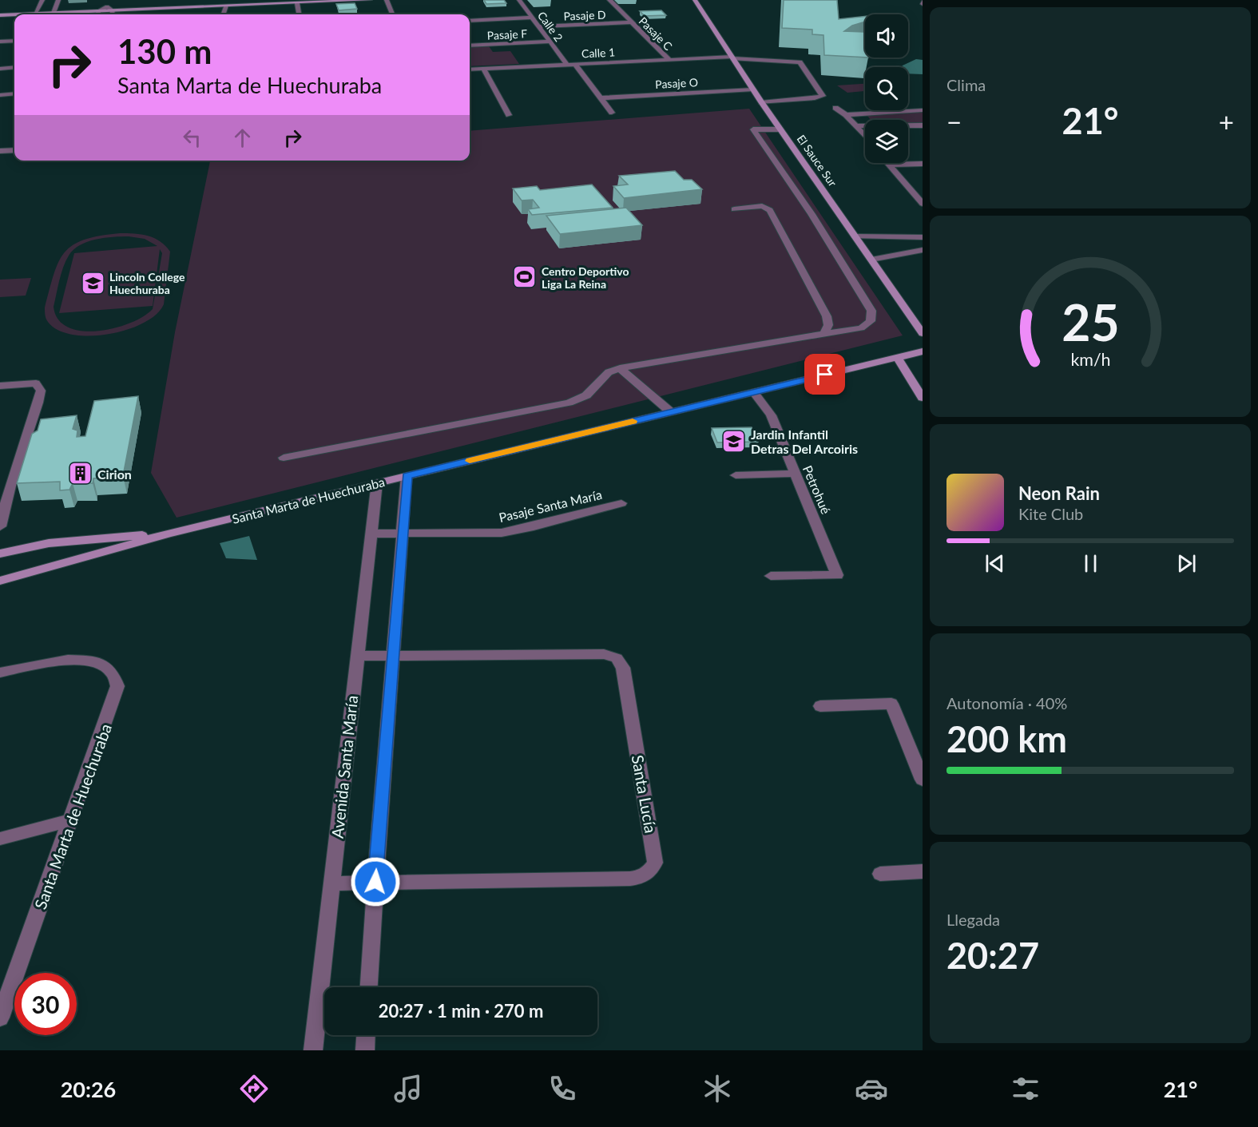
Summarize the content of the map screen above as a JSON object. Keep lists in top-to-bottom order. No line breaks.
{"streets":{"street":["Pasaje D","Calle 2","Pasaje C","Pasaje F","Calle 1","Pasaje O","El Sauce Sur","Petrohué","Santa Marta de Huechuraba","Pasaje Santa María","Avenida Santa María","Santa Lucía"]},"crossings":[["Pasaje D","Calle 2"],["Pasaje D","Pasaje C"],["Calle 2","Pasaje F"],["Calle 2","Calle 1"],["Pasaje C","Calle 1"],["Calle 1","El Sauce Sur"],["Pasaje O","El Sauce Sur"],["Petrohué","Santa Marta de Huechuraba"],["Santa Marta de Huechuraba","Avenida Santa María"],["Pasaje Santa María","Avenida Santa María"],["Avenida Santa María","Santa Lucía"]],"places":{"sports":["Centro Deportivo Liga La Reina"],"school or university":["Lincoln College Huechuraba","Jardin Infantil Detras Del Arcoiris"],"building":["Cirion"]},"page":{"tile":["Clima",["Autonomía · 40%","200 km"],["Llegada","20:27"]],"turn":["130 m","Santa Marta de Huechuraba"],"heat":["−","21°","+"],"song":["Neon Rain","Kite Club"],"limit":"30","trip":"20:27 · 1 min · 270 m","tabs":["20:26","21°"],"gauge":["25","km/h"]}}
